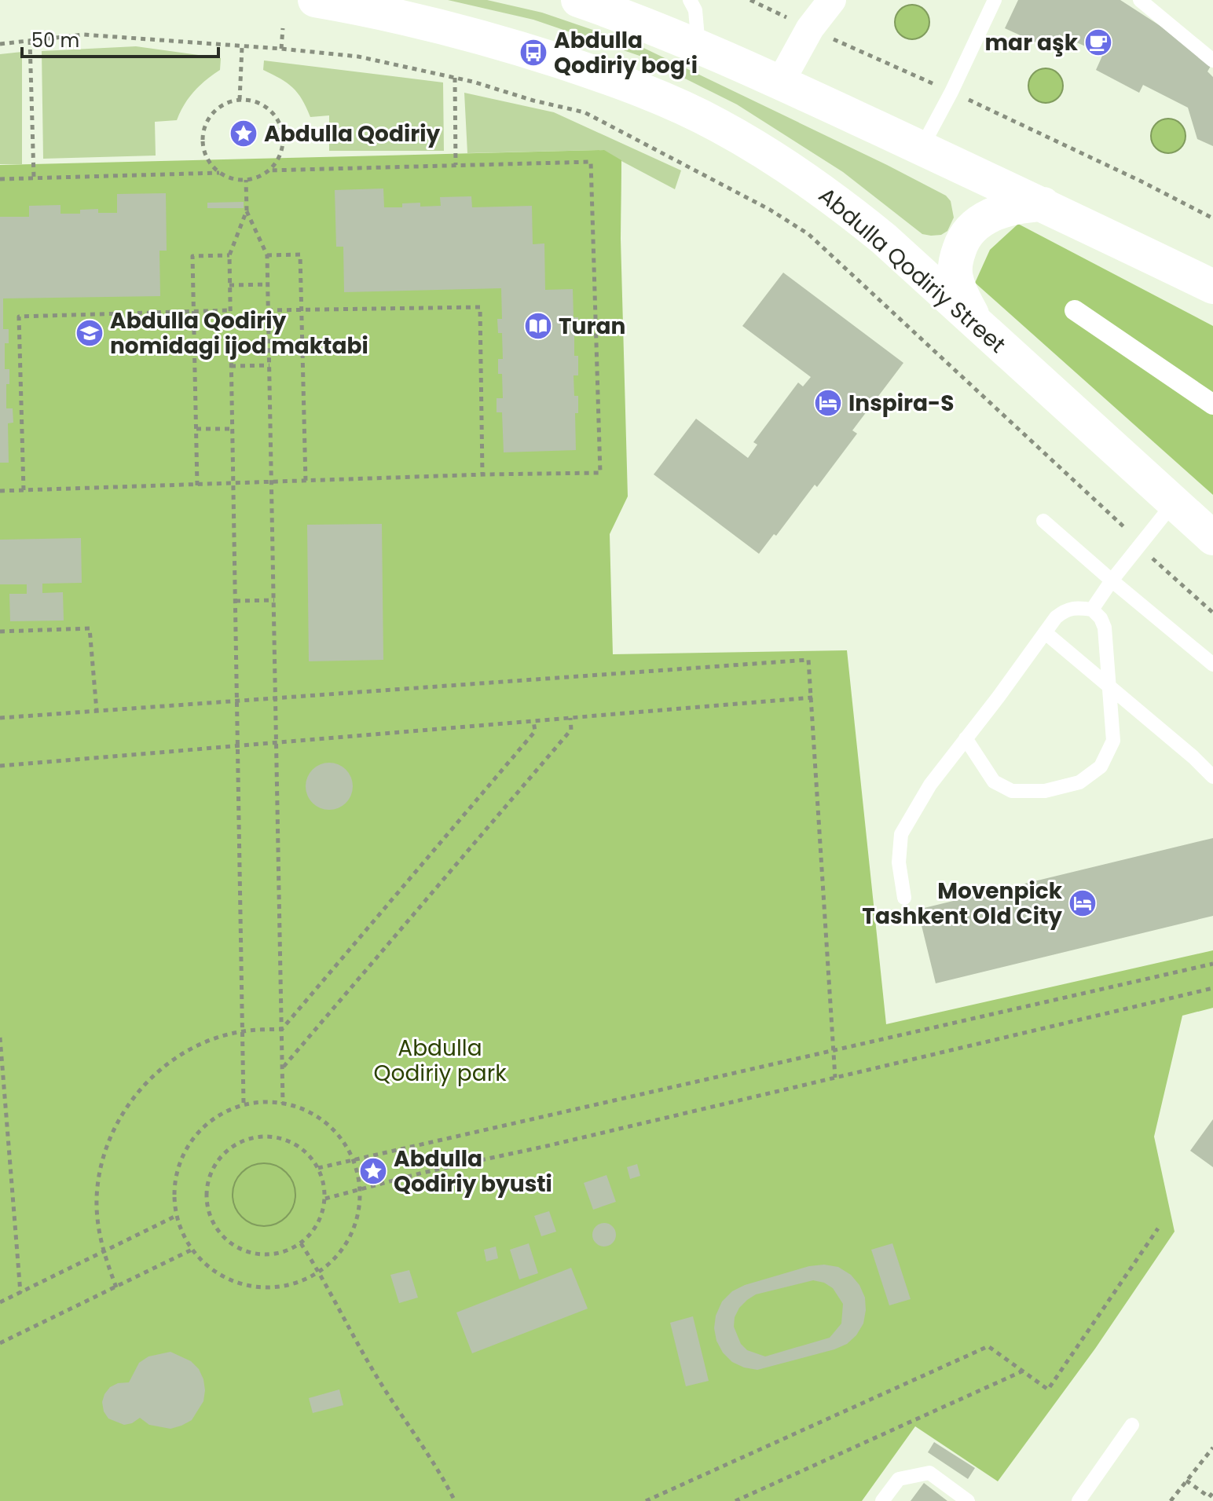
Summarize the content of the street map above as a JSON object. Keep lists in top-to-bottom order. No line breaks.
{"streets":{"main road":["Abdulla Qodiriy Street"]},"parks":["Abdulla Qodiriy park"],"places":{"cafe":["mar aşk"],"bus stop":["Abdulla Qodiriy bogʻi"],"place":["Abdulla Qodiriy","Abdulla Qodiriy byusti"],"library":["Turan"],"school or university":["Abdulla Qodiriy nomidagi ijod maktabi"],"hotel":["Inspira-S","Movenpick Tashkent Old City"]},"scale_bar":"50 m"}
